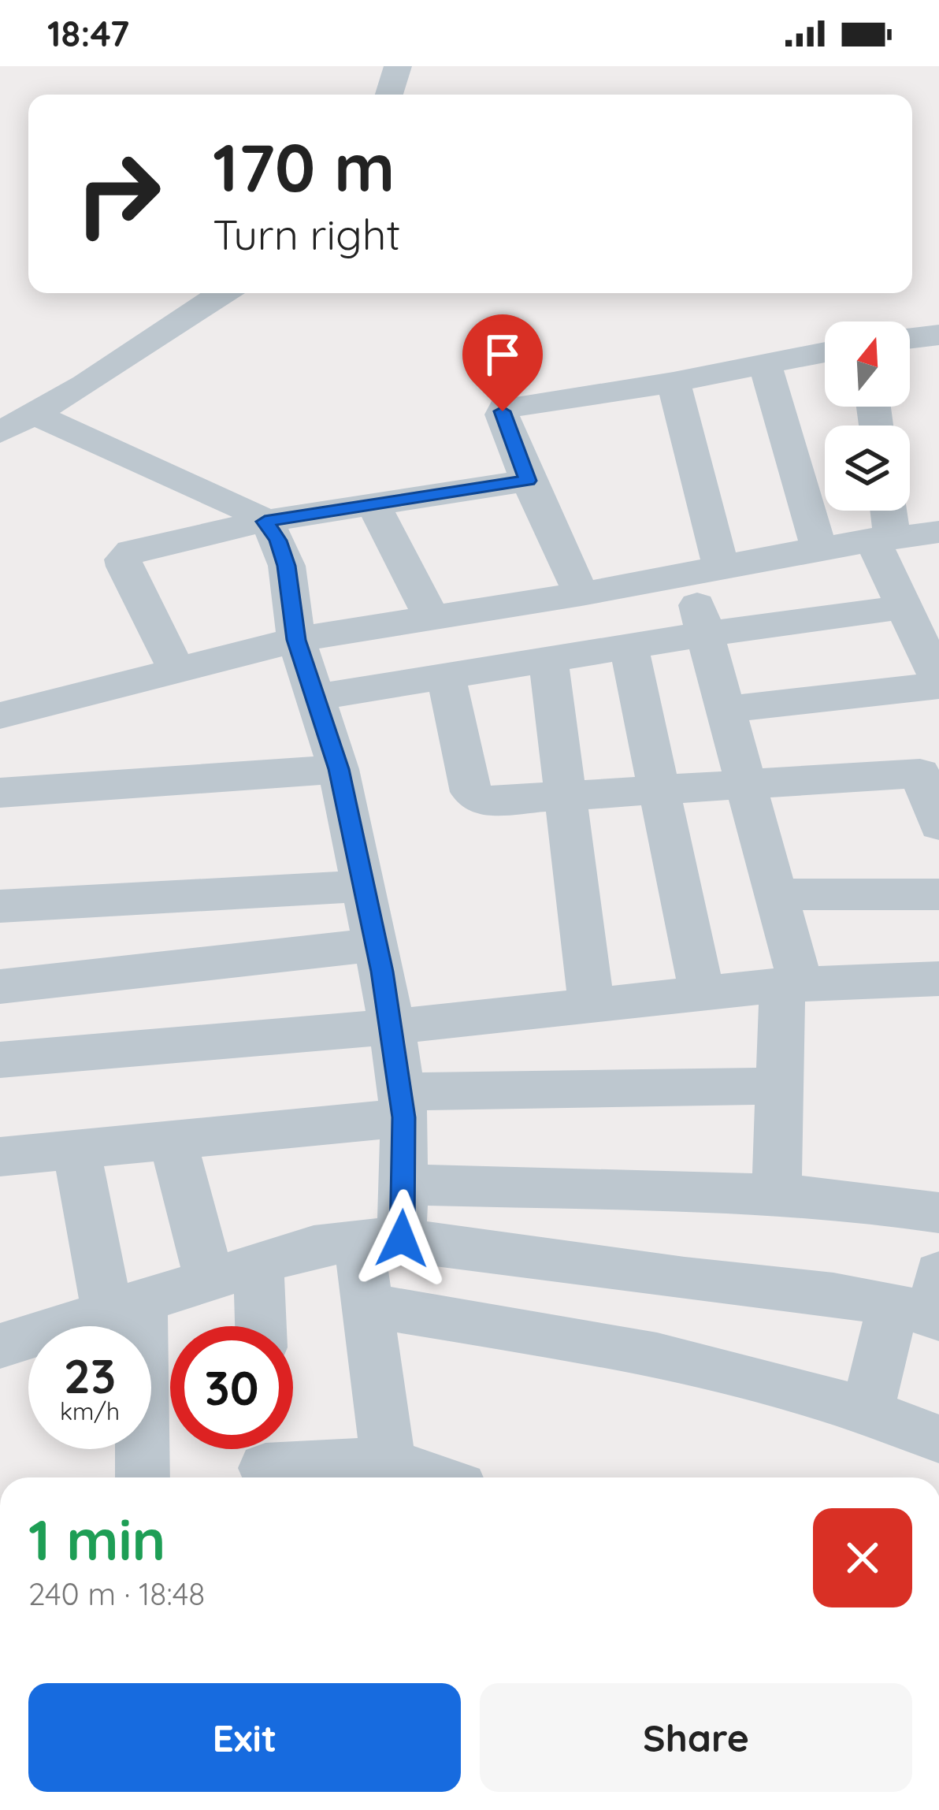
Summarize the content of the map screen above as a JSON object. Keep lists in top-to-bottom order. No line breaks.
{"north":"top","page":{"status":"18:47","turn":["170 m","Turn right"],"speed":"23 km/h","limit":"30","heading":["1 min","240 m · 18:48"],"buttons":["Exit","Share"]}}
